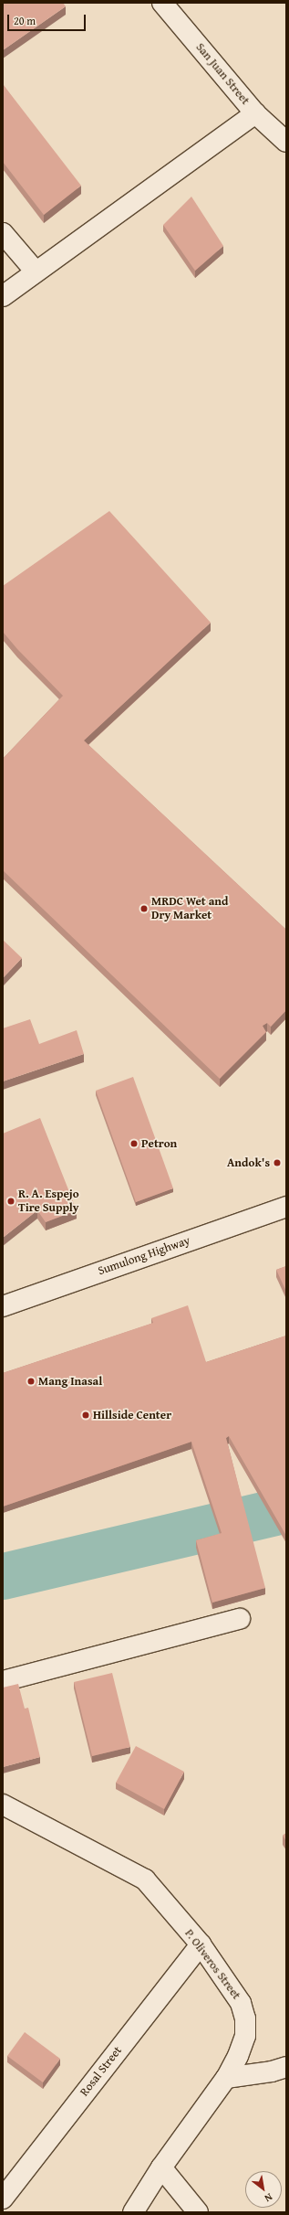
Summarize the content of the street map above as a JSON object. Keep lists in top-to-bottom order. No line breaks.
{"streets":{"street":["San Juan Street","Sumulong Highway","P. Oliveros Street","Rosal Street"]},"crossings":[["P. Oliveros Street","Rosal Street"]],"places":["MRDC Wet and Dry Market","Petron","Andok's","R. A. Espejo Tire Supply","Mang Inasal","Hillside Center"],"scale_bar":"20 m","north":"bottom right"}
